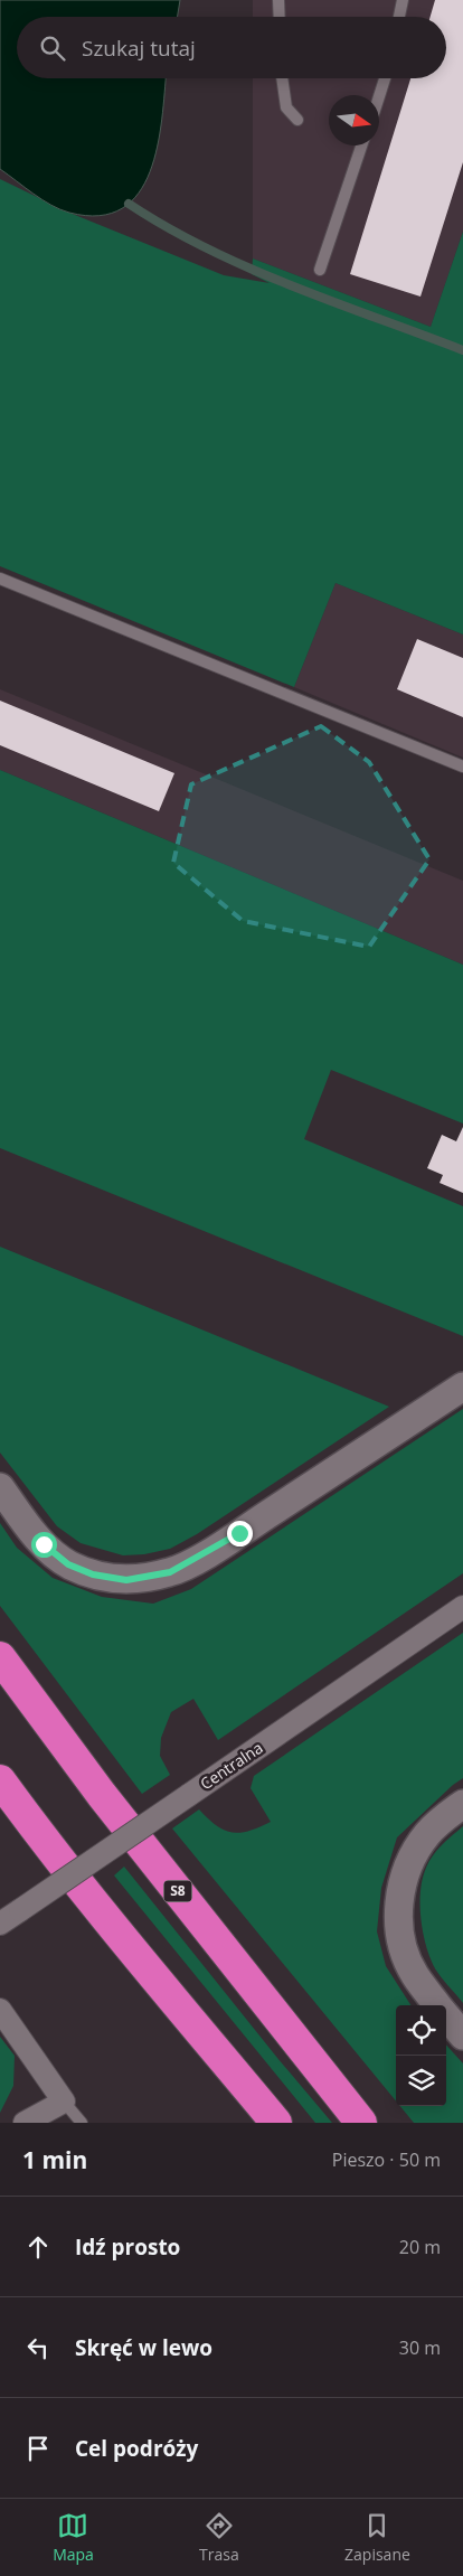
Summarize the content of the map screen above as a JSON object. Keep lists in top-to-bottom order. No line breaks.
{"streets":{"highway":["S8"],"street":["Centralna"]},"north":"right","page":{"search":"Szukaj tutaj","heading":["1 min","Pieszo · 50 m"],"list":[["Idź prosto","20 m"],["Skręć w lewo","30 m"],"Cel podróży"],"nav":["Mapa","Trasa","Zapisane"]}}
